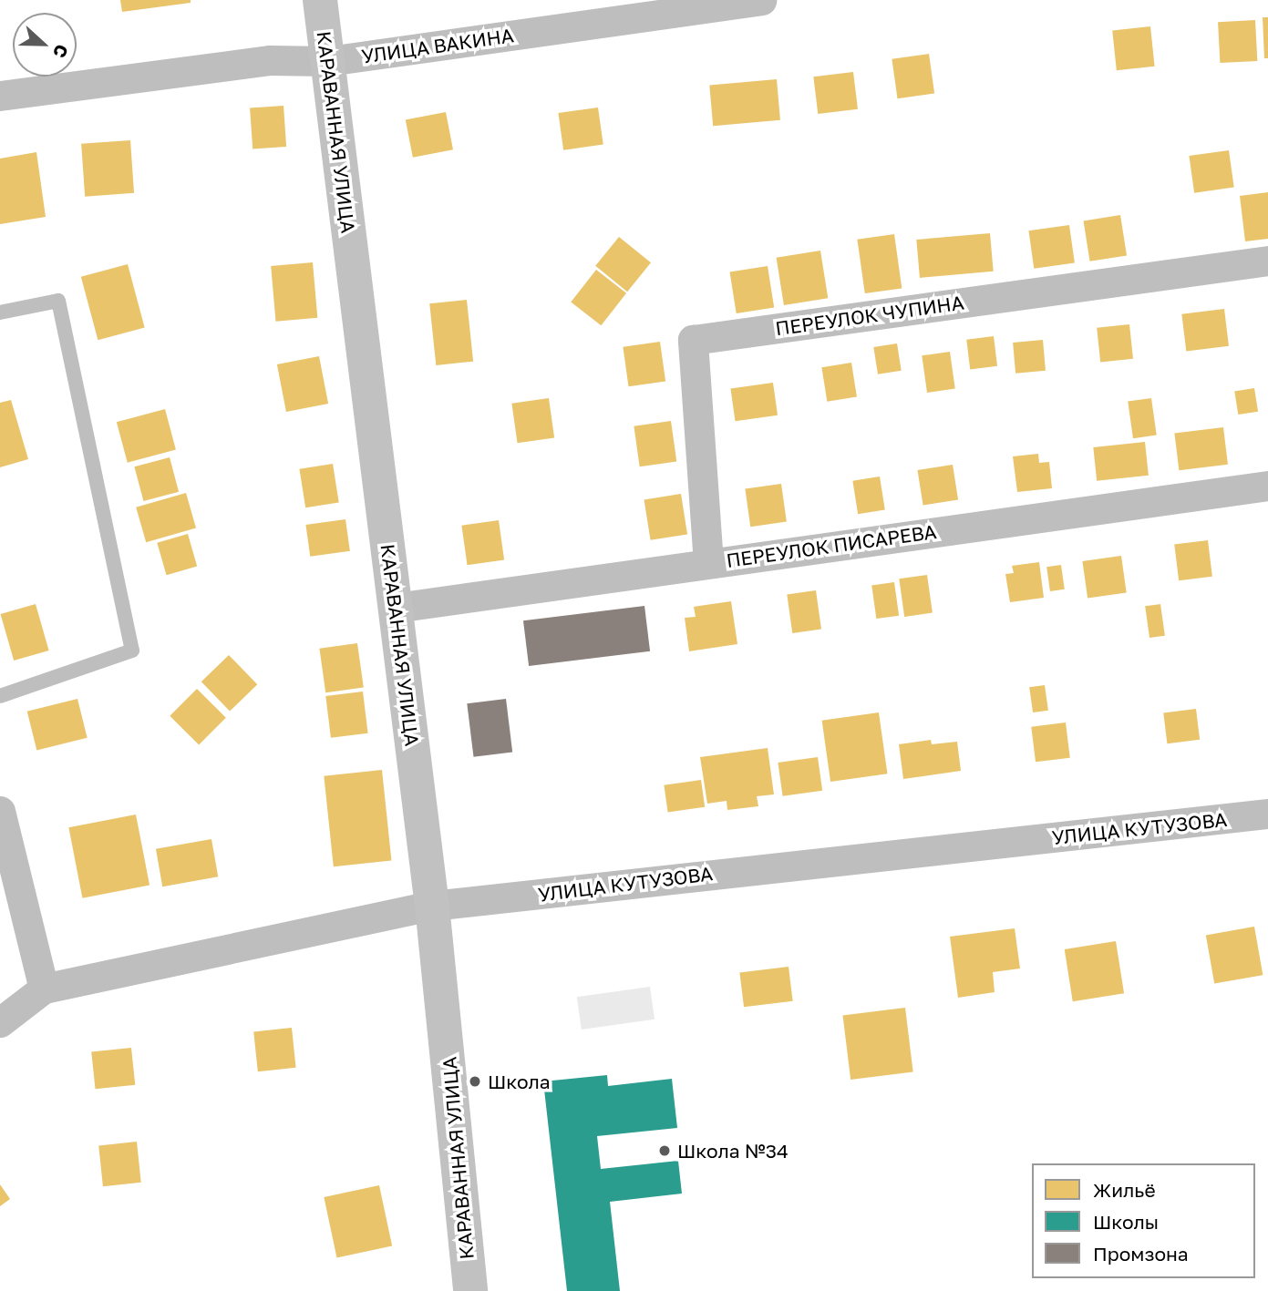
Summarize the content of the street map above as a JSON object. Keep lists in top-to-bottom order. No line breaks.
{"streets":{"street":["УЛИЦА ВАКИНА","КАРАВАННАЯ УЛИЦА","ПЕРЕУЛОК ЧУПИНА","ПЕРЕУЛОК ПИСАРЕВА","УЛИЦА КУТУЗОВА"]},"crossings":[["УЛИЦА ВАКИНА","КАРАВАННАЯ УЛИЦА"],["КАРАВАННАЯ УЛИЦА","ПЕРЕУЛОК ПИСАРЕВА"],["КАРАВАННАЯ УЛИЦА","УЛИЦА КУТУЗОВА"],["ПЕРЕУЛОК ЧУПИНА","ПЕРЕУЛОК ПИСАРЕВА"]],"places":["Школа","Школа №34"],"legend":["Жильё","Школы","Промзона"],"north":"right"}
